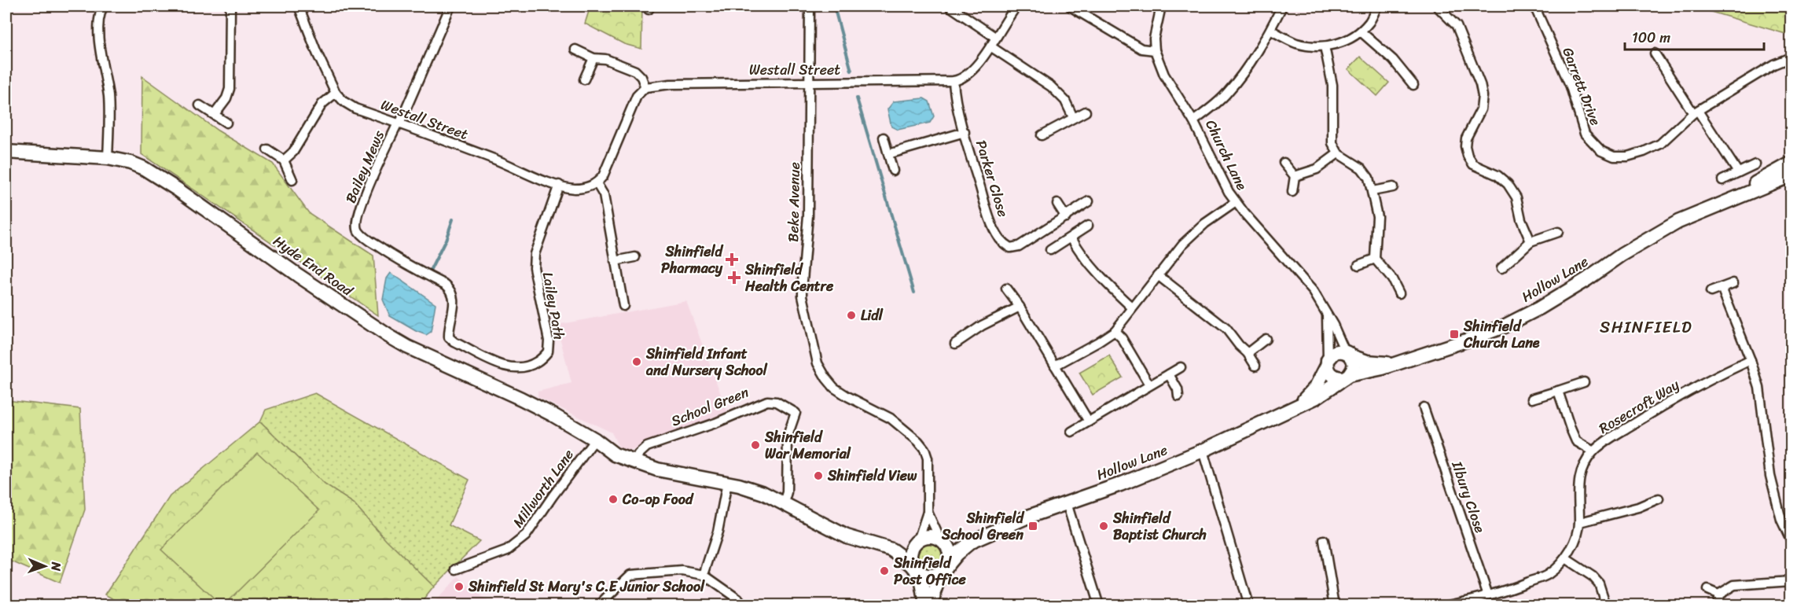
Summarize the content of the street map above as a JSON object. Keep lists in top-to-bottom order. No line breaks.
{"streets":{"main road":["Hyde End Road","Hollow Lane"],"street":["Westall Street","Garrett Drive","Church Lane","Bailey Mews","Parker Close","Beke Avenue","Lailey Path","School Green","Rosecroft Way","Millworth Lane","Ilbury Close"]},"crossings":[["Westall Street","Bailey Mews"],["Westall Street","Parker Close"],["Westall Street","Beke Avenue"],["Westall Street","Lailey Path"],["Church Lane","Hollow Lane"],["Bailey Mews","Lailey Path"],["Hyde End Road","Millworth Lane"],["Rosecroft Way","Ilbury Close"]],"districts":["SHINFIELD"],"places":{"health":["Shinfield Pharmacy","Shinfield Health Centre"],"other":["Lidl","Shinfield Infant and Nursery School","Shinfield War Memorial","Shinfield View","Co-op Food","Shinfield Baptist Church","Shinfield Post Office","Shinfield St Mary's C.E Junior School"],"transit":["Shinfield Church Lane","Shinfield School Green"]},"scale_bar":"100 m","north":"right"}
